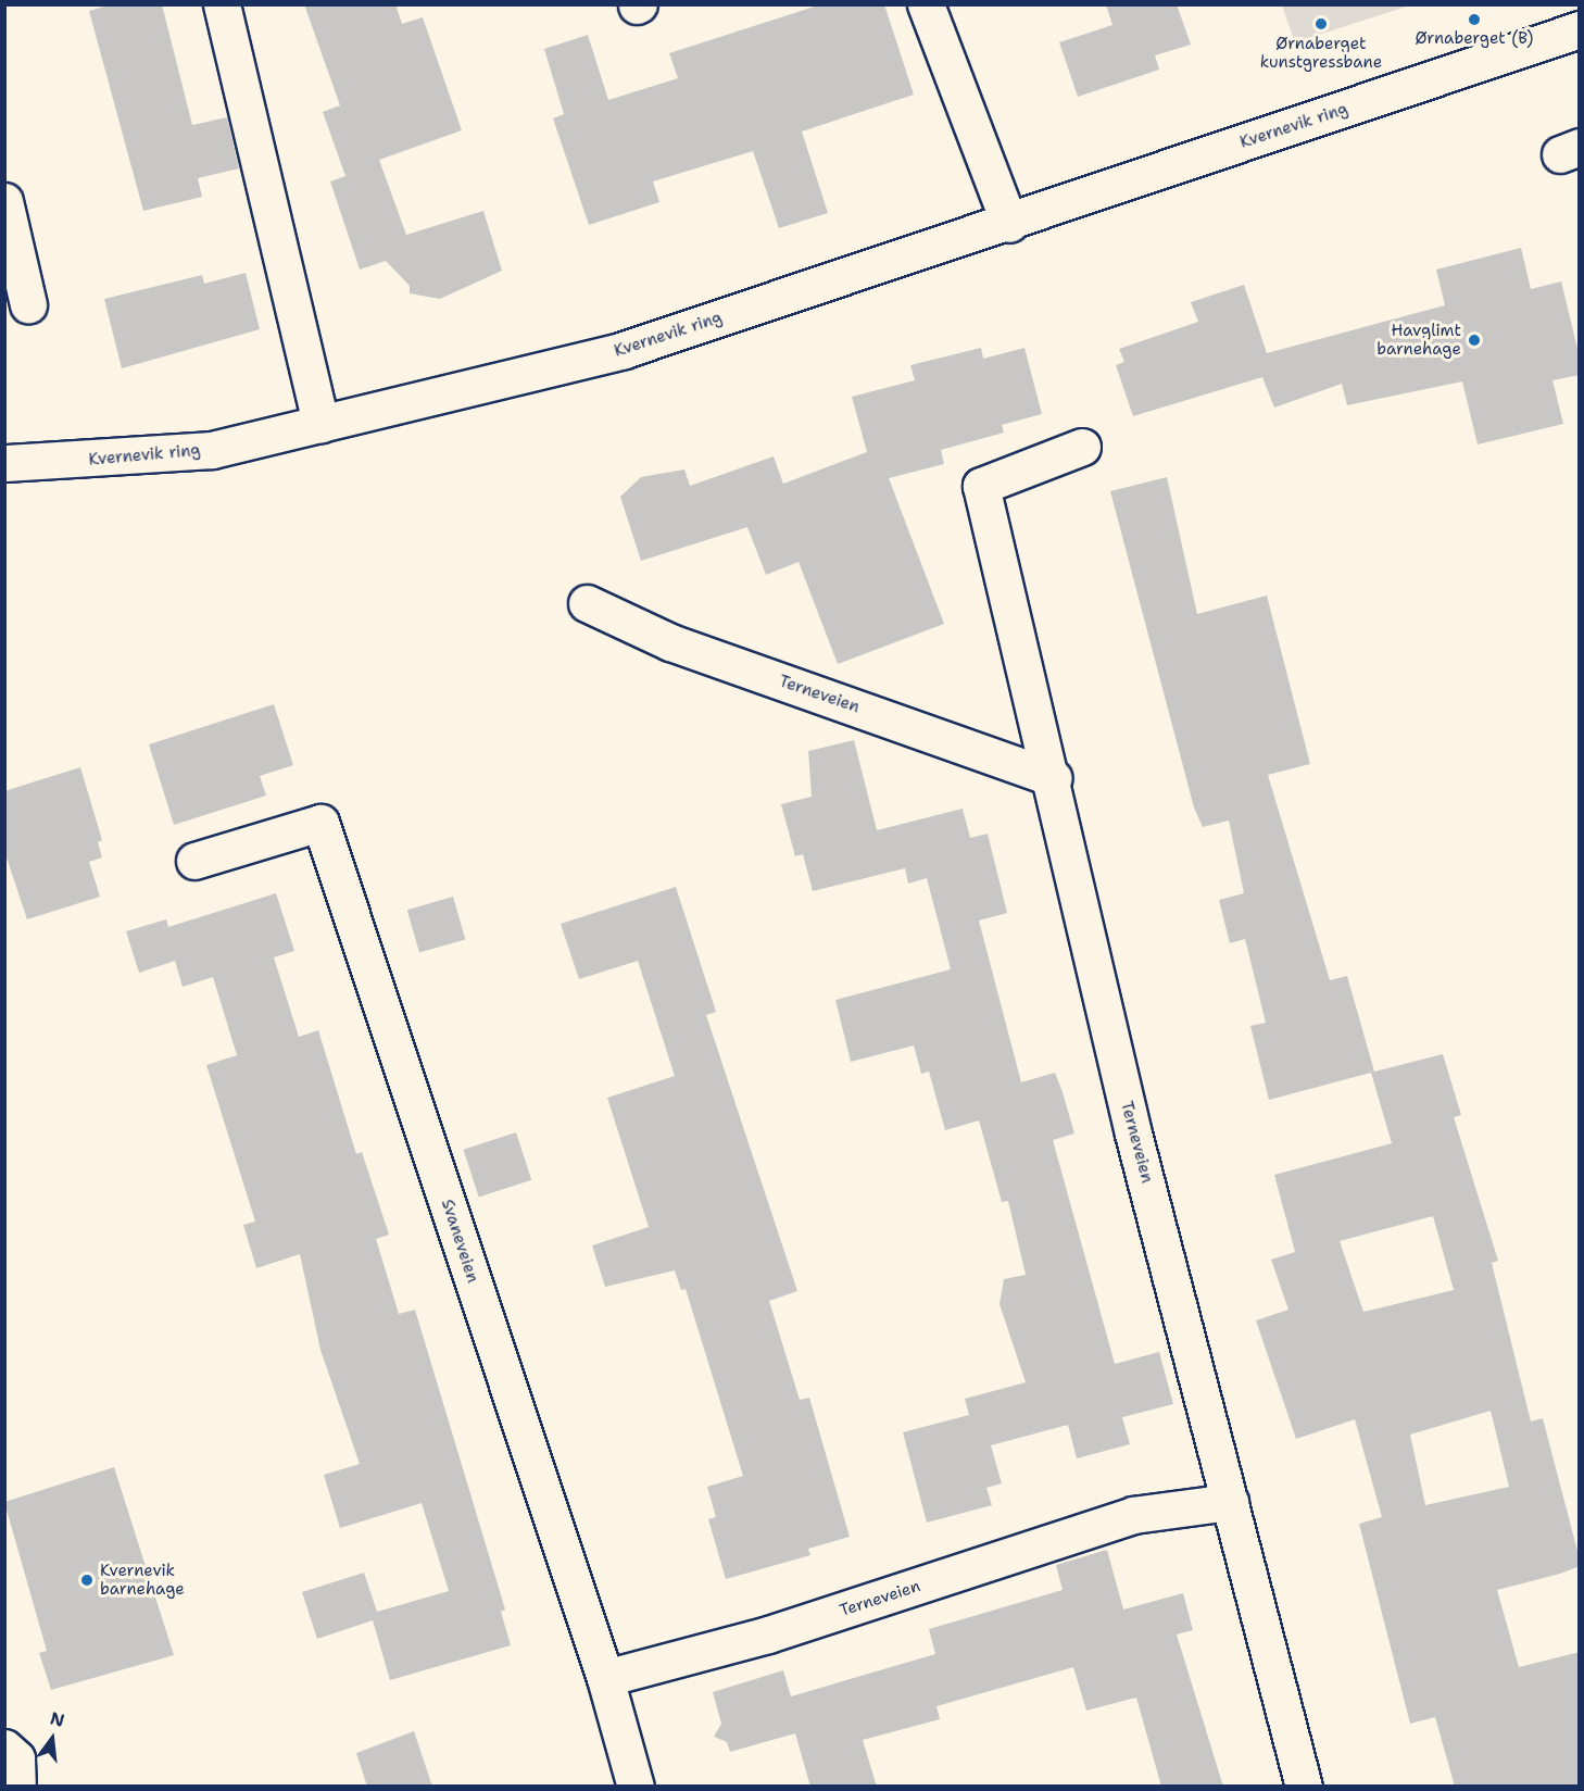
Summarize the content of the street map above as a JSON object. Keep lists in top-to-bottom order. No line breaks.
{"streets":{"street":["Kvernevik ring","Terneveien","Svaneveien"]},"crossings":[["Terneveien","Svaneveien"]],"places":["Ørnaberget (B)","Ørnaberget kunstgressbane","Havglimt barnehage","Kvernevik barnehage"],"north":"top"}
